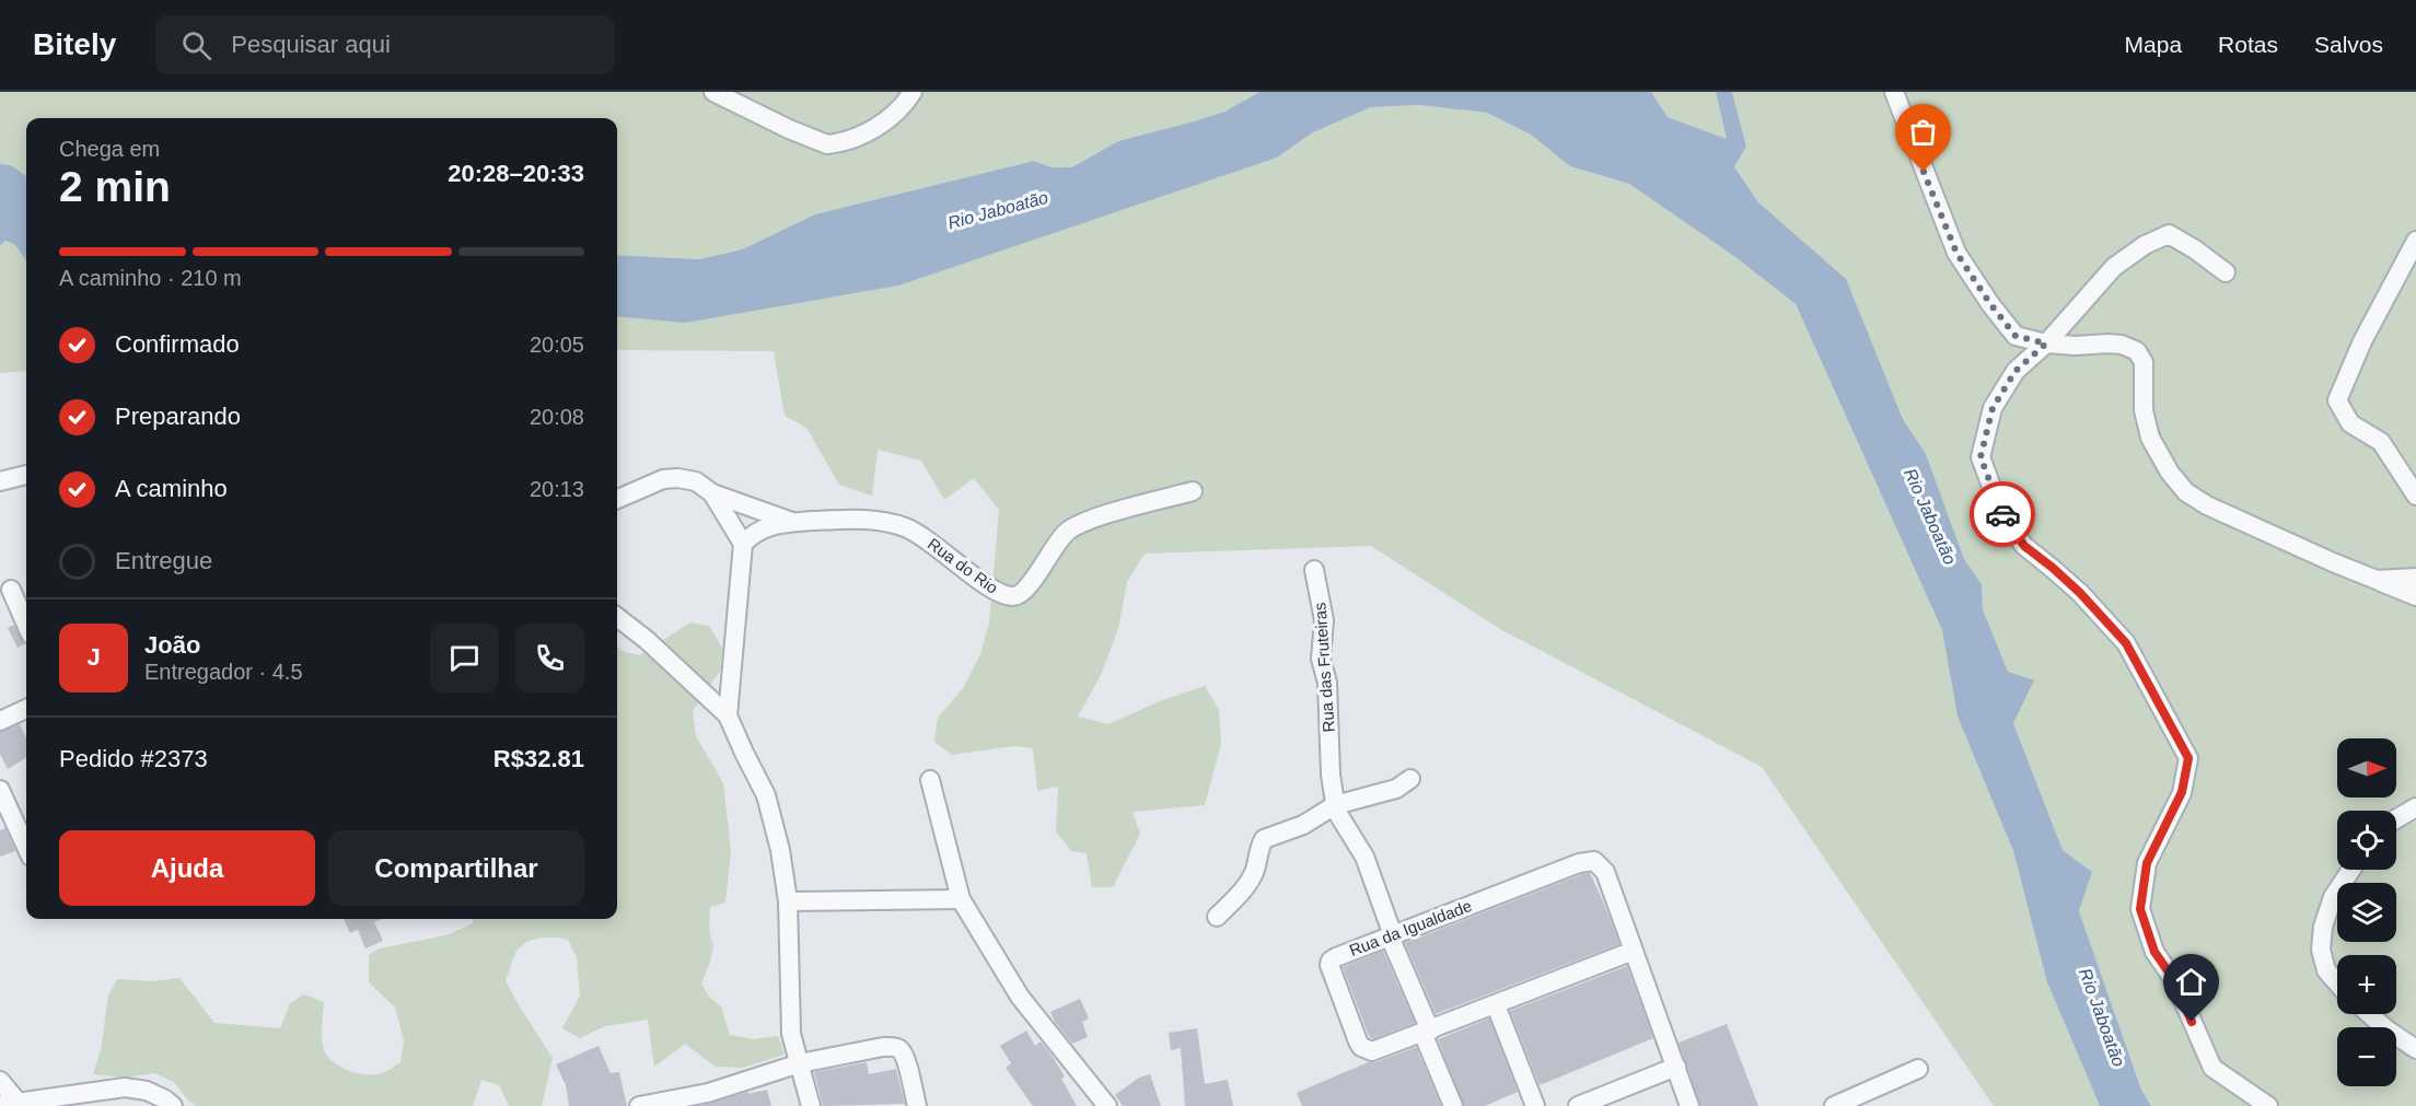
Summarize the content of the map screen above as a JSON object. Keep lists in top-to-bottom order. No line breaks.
{"streets":{"street":["Rua do Rio","Rua das Fruteiras","Rua da Igualdade"]},"crossings":[["Rua das Fruteiras","Rua da Igualdade"]],"water":["Rio Jaboatão"],"north":"right","page":{"header":"Bitely","search":"Pesquisar aqui","nav":["Mapa","Rotas","Salvos"],"heading":["2 min","Chega em","20:28–20:33"],"panel":["João","Entregador · 4.5","Pedido #2373","R$32.81"],"bar":"A caminho · 210 m","list":[["Confirmado","20:05"],["Preparando","20:08"],["A caminho","20:13"],"Entregue"],"round":"J","map_buttons":["+","−"],"buttons":["Ajuda","Compartilhar"]}}
